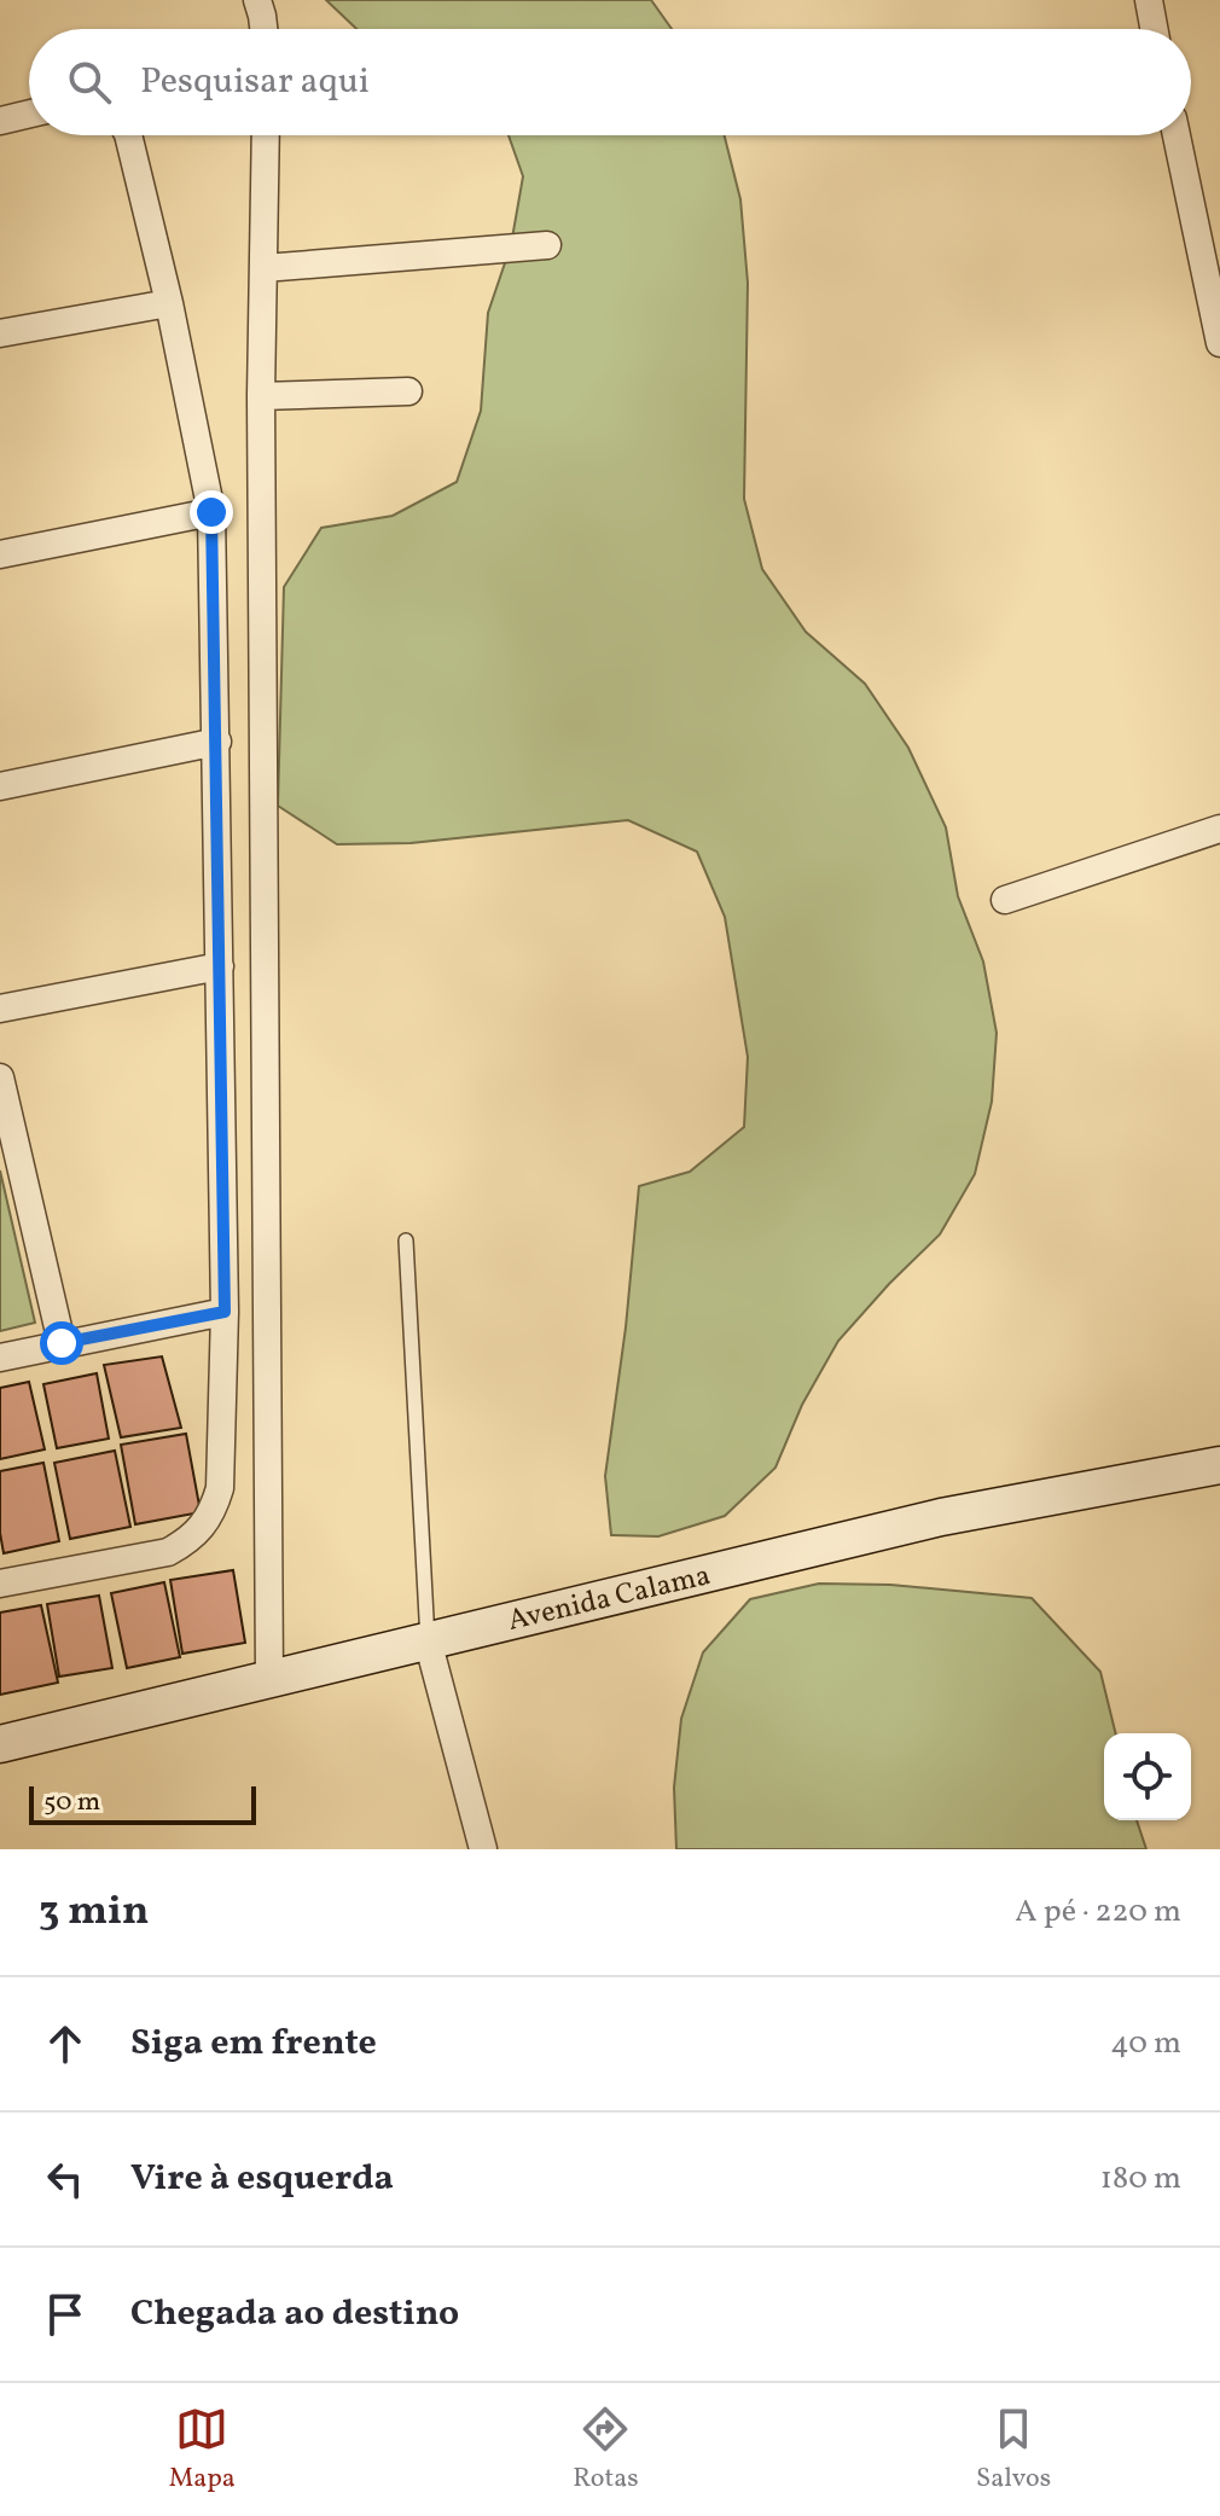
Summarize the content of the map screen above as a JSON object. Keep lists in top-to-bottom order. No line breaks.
{"streets":{"street":["Avenida Calama"]},"scale_bar":"50 m","page":{"search":"Pesquisar aqui","scale":"50 m","heading":["3 min","A pé · 220 m"],"list":[["Siga em frente","40 m"],["Vire à esquerda","180 m"],"Chegada ao destino"],"nav":["Mapa","Rotas","Salvos"]}}
